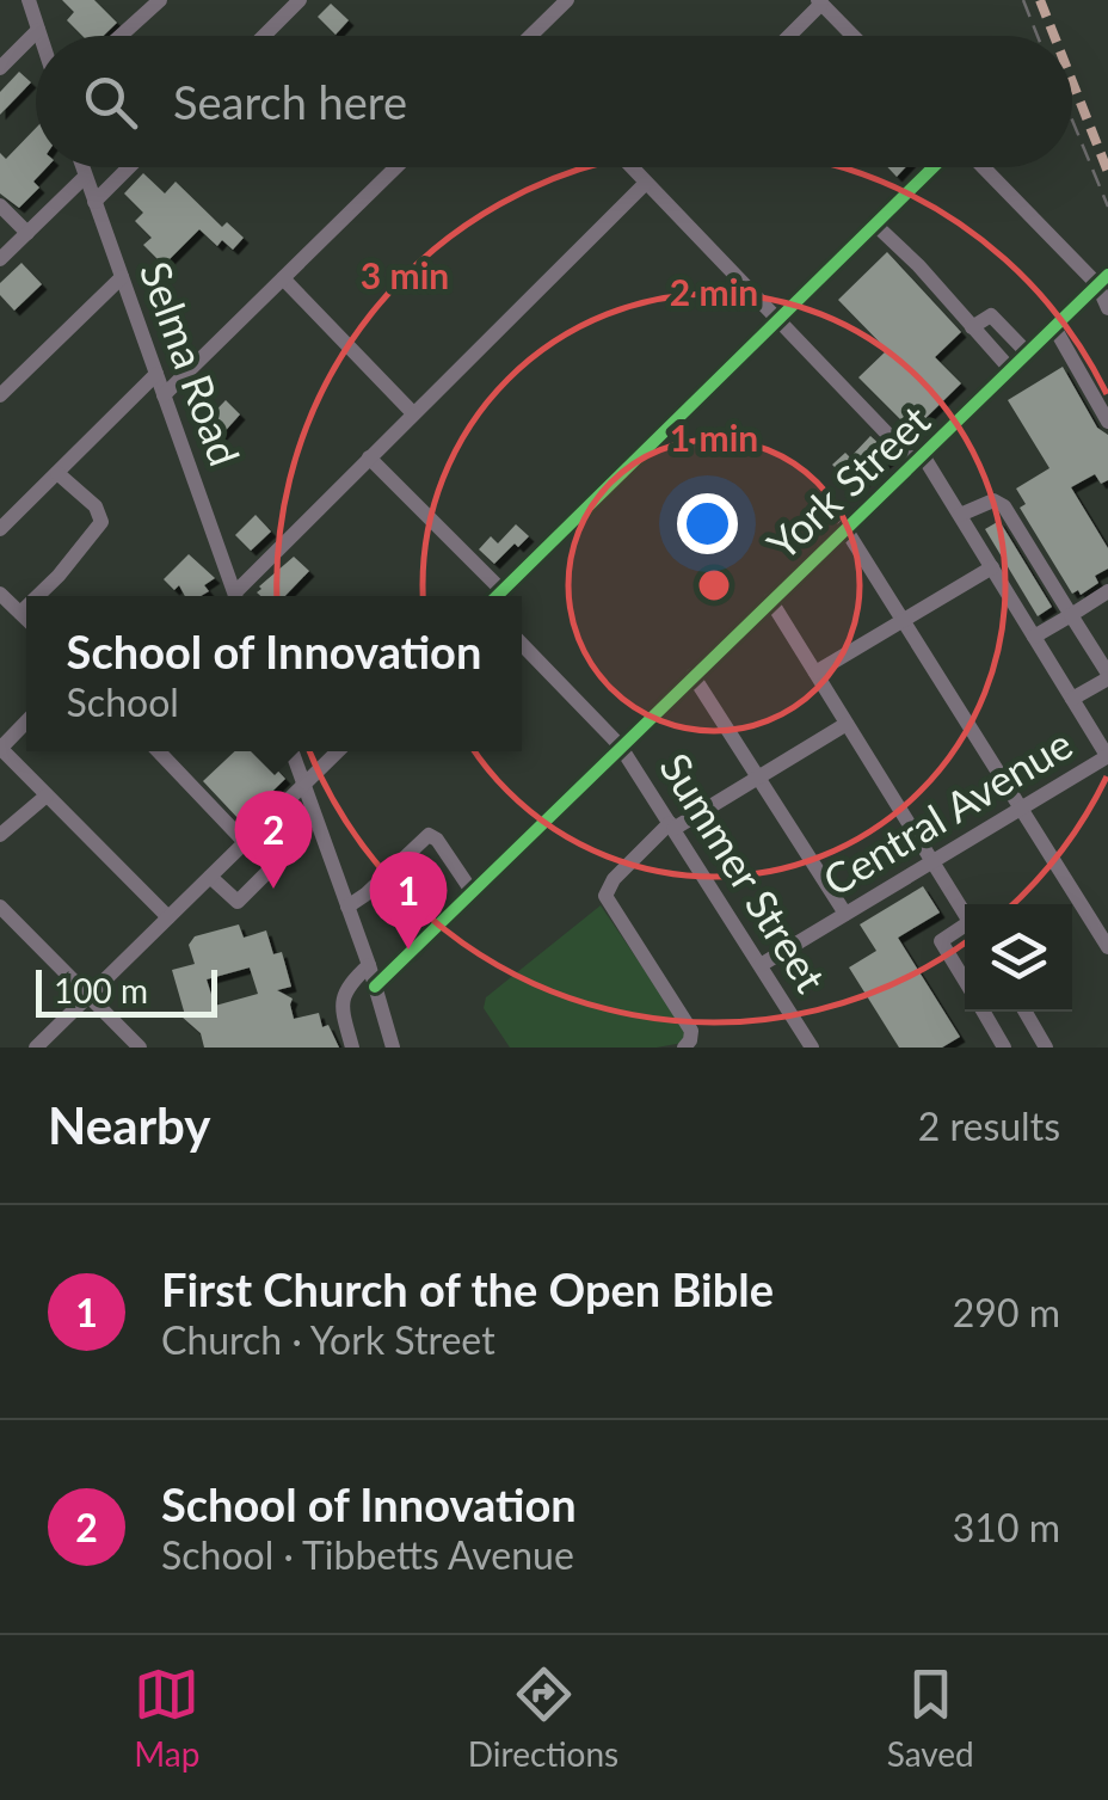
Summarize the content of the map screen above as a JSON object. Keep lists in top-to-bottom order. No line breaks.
{"streets":{"street":["Selma Road","York Street","Central Avenue","Summer Street"]},"crossings":[["York Street","Summer Street"],["Central Avenue","Summer Street"]],"scale_bar":"100 m","page":{"search":"Search here","popup":["School of Innovation","School"],"pins":["2","1"],"scale":"100 m","heading":["Nearby","2 results"],"list":[{"mark":"1","name":"First Church of the Open Bible","note":"Church · York Street","value":"290 m"},{"mark":"2","name":"School of Innovation","note":"School · Tibbetts Avenue","value":"310 m"}],"nav":["Map","Directions","Saved"]},"rings":["3 min","2 min","1 min"]}
